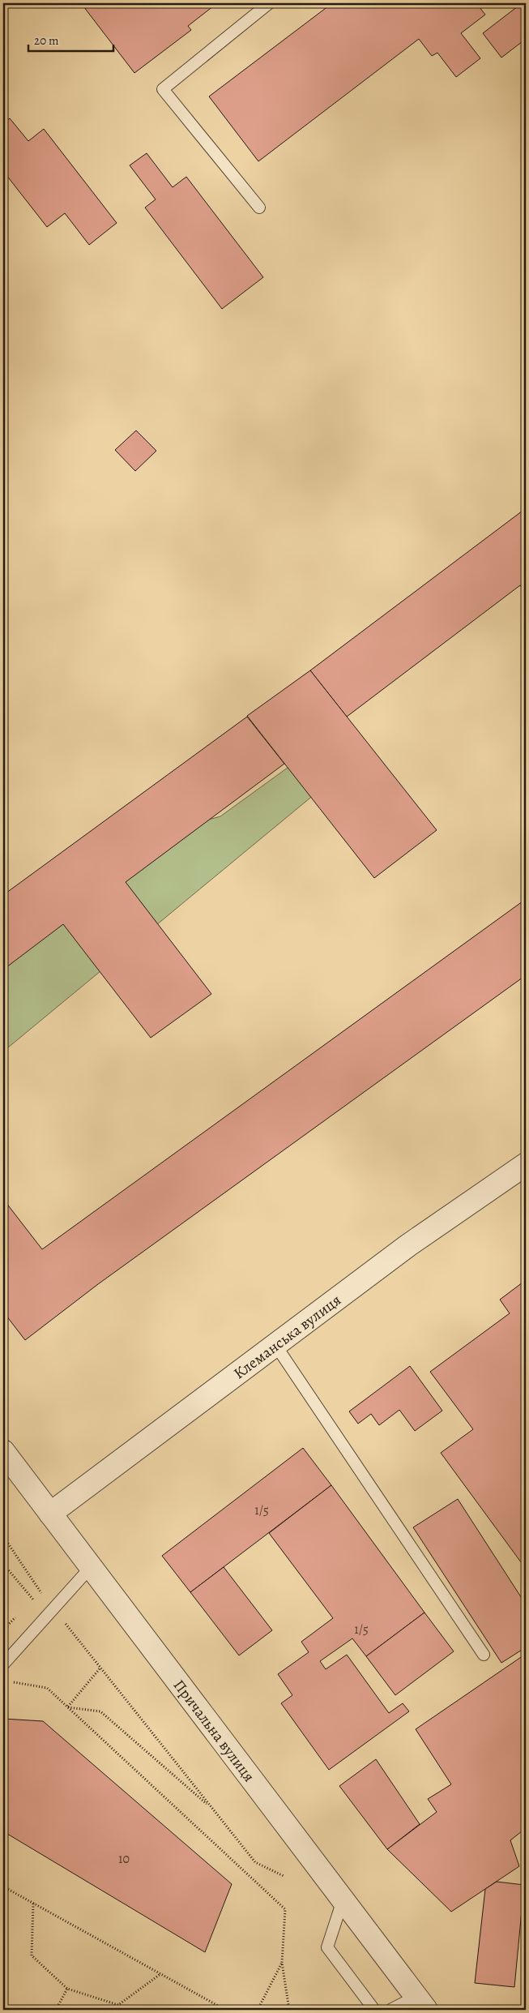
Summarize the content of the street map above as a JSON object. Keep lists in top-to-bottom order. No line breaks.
{"streets":{"street":["Клеманська вулиця","Причальна вулиця"]},"crossings":[["Клеманська вулиця","Причальна вулиця"]],"house_numbers":["1/5","1/5","10"],"scale_bar":"20 m"}
